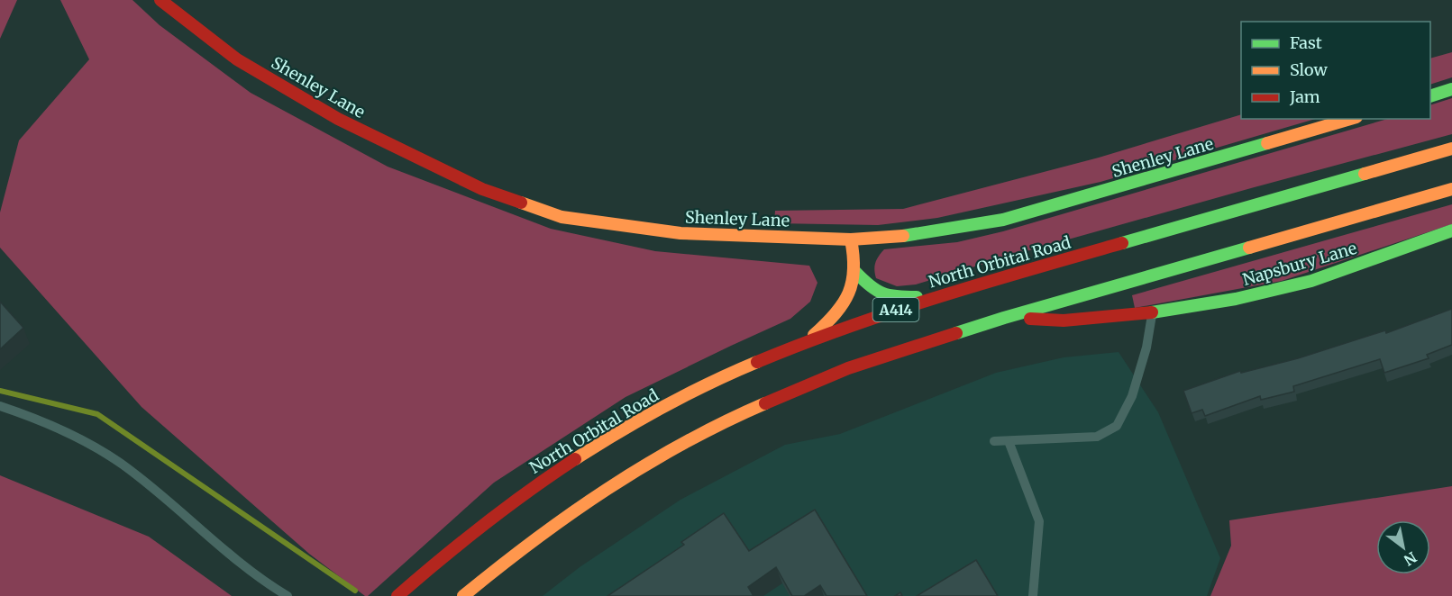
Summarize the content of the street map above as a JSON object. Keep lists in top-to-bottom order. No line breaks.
{"streets":{"main road":["Shenley Lane","North Orbital Road","Napsbury Lane","A414"]},"crossings":[["Napsbury Lane","A414"]],"legend":["Fast","Slow","Jam"],"north":"bottom right"}
